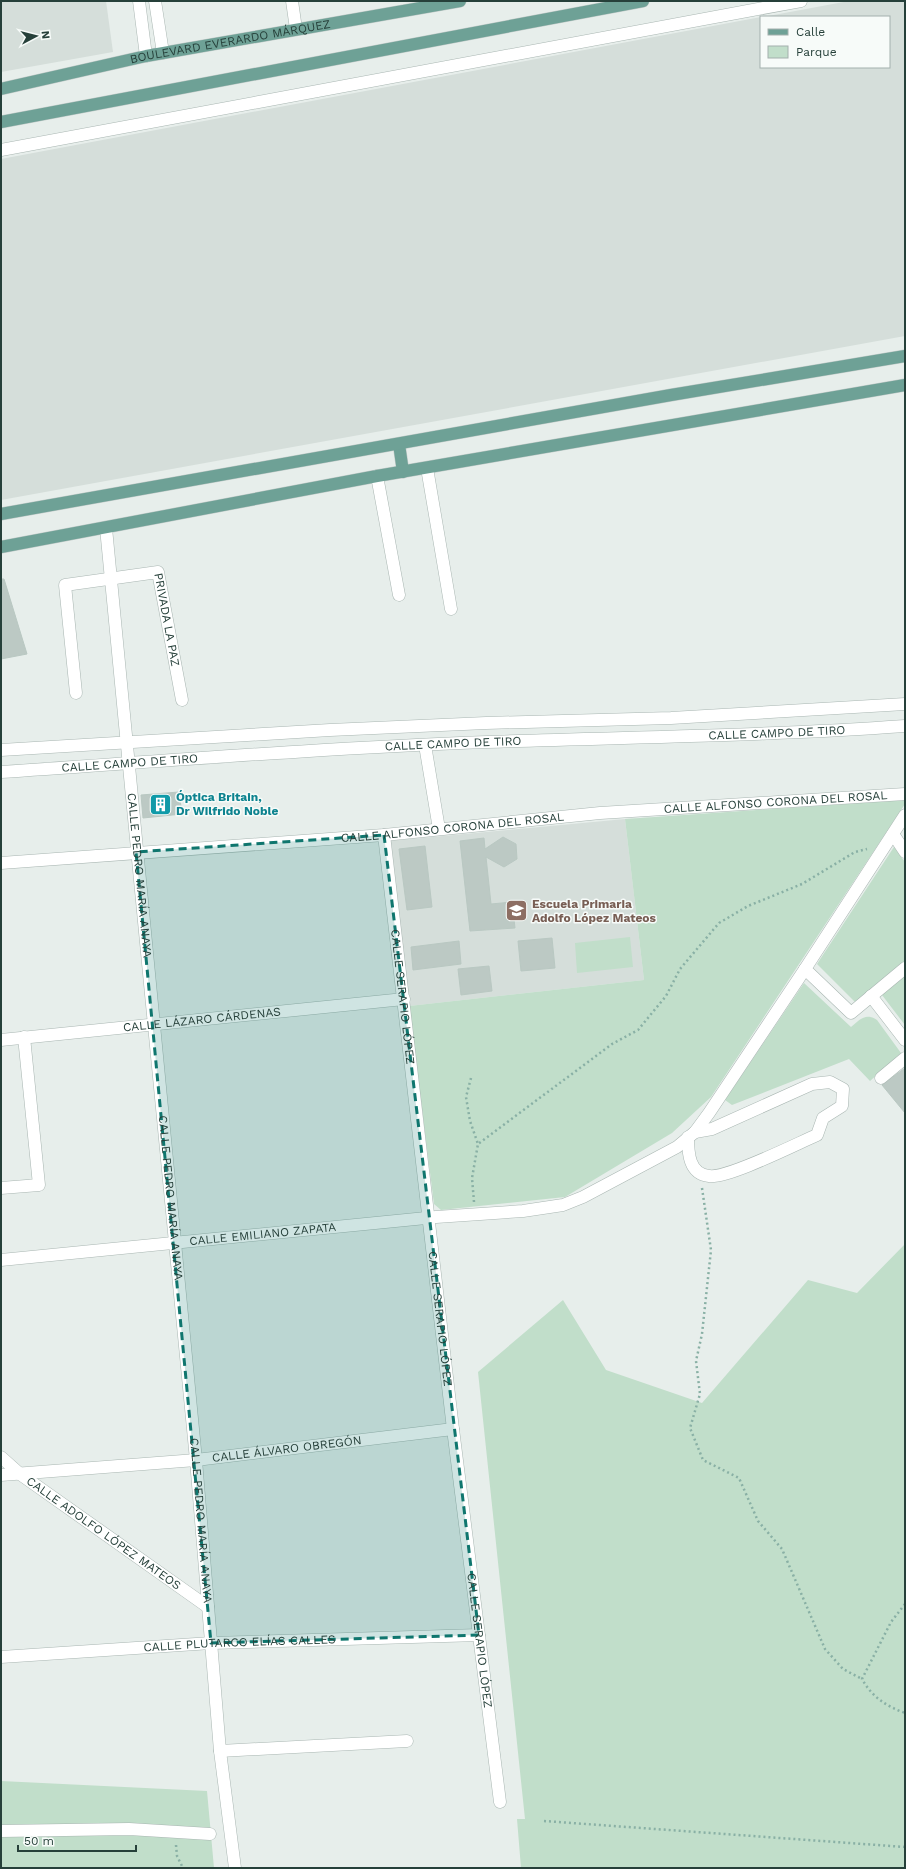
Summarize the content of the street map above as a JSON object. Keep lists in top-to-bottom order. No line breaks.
{"streets":{"main road":["BOULEVARD EVERARDO MÁRQUEZ"],"street":["PRIVADA LA PAZ","CALLE CAMPO DE TIRO","CALLE ALFONSO CORONA DEL ROSAL","CALLE PEDRO MARÍA ANAYA","CALLE SERAPIO LÓPEZ","CALLE LÁZARO CÁRDENAS","CALLE EMILIANO ZAPATA","CALLE ÁLVARO OBREGÓN","CALLE ADOLFO LÓPEZ MATEOS","CALLE PLUTARCO ELÍAS CALLES"]},"crossings":[["PRIVADA LA PAZ","CALLE PEDRO MARÍA ANAYA"],["CALLE CAMPO DE TIRO","CALLE PEDRO MARÍA ANAYA"],["CALLE ALFONSO CORONA DEL ROSAL","CALLE PEDRO MARÍA ANAYA"],["CALLE ALFONSO CORONA DEL ROSAL","CALLE SERAPIO LÓPEZ"],["CALLE PEDRO MARÍA ANAYA","CALLE LÁZARO CÁRDENAS"],["CALLE PEDRO MARÍA ANAYA","CALLE EMILIANO ZAPATA"],["CALLE PEDRO MARÍA ANAYA","CALLE ÁLVARO OBREGÓN"],["CALLE PEDRO MARÍA ANAYA","CALLE ADOLFO LÓPEZ MATEOS"],["CALLE PEDRO MARÍA ANAYA","CALLE PLUTARCO ELÍAS CALLES"],["CALLE SERAPIO LÓPEZ","CALLE LÁZARO CÁRDENAS"],["CALLE SERAPIO LÓPEZ","CALLE EMILIANO ZAPATA"],["CALLE SERAPIO LÓPEZ","CALLE ÁLVARO OBREGÓN"],["CALLE SERAPIO LÓPEZ","CALLE PLUTARCO ELÍAS CALLES"],["CALLE ÁLVARO OBREGÓN","CALLE ADOLFO LÓPEZ MATEOS"]],"places":{"building":["Óptica Britain, Dr Wilfrido Noble"],"school or university":["Escuela Primaria Adolfo López Mateos"]},"legend":["Calle","Parque"],"scale_bar":"50 m","north":"right"}
